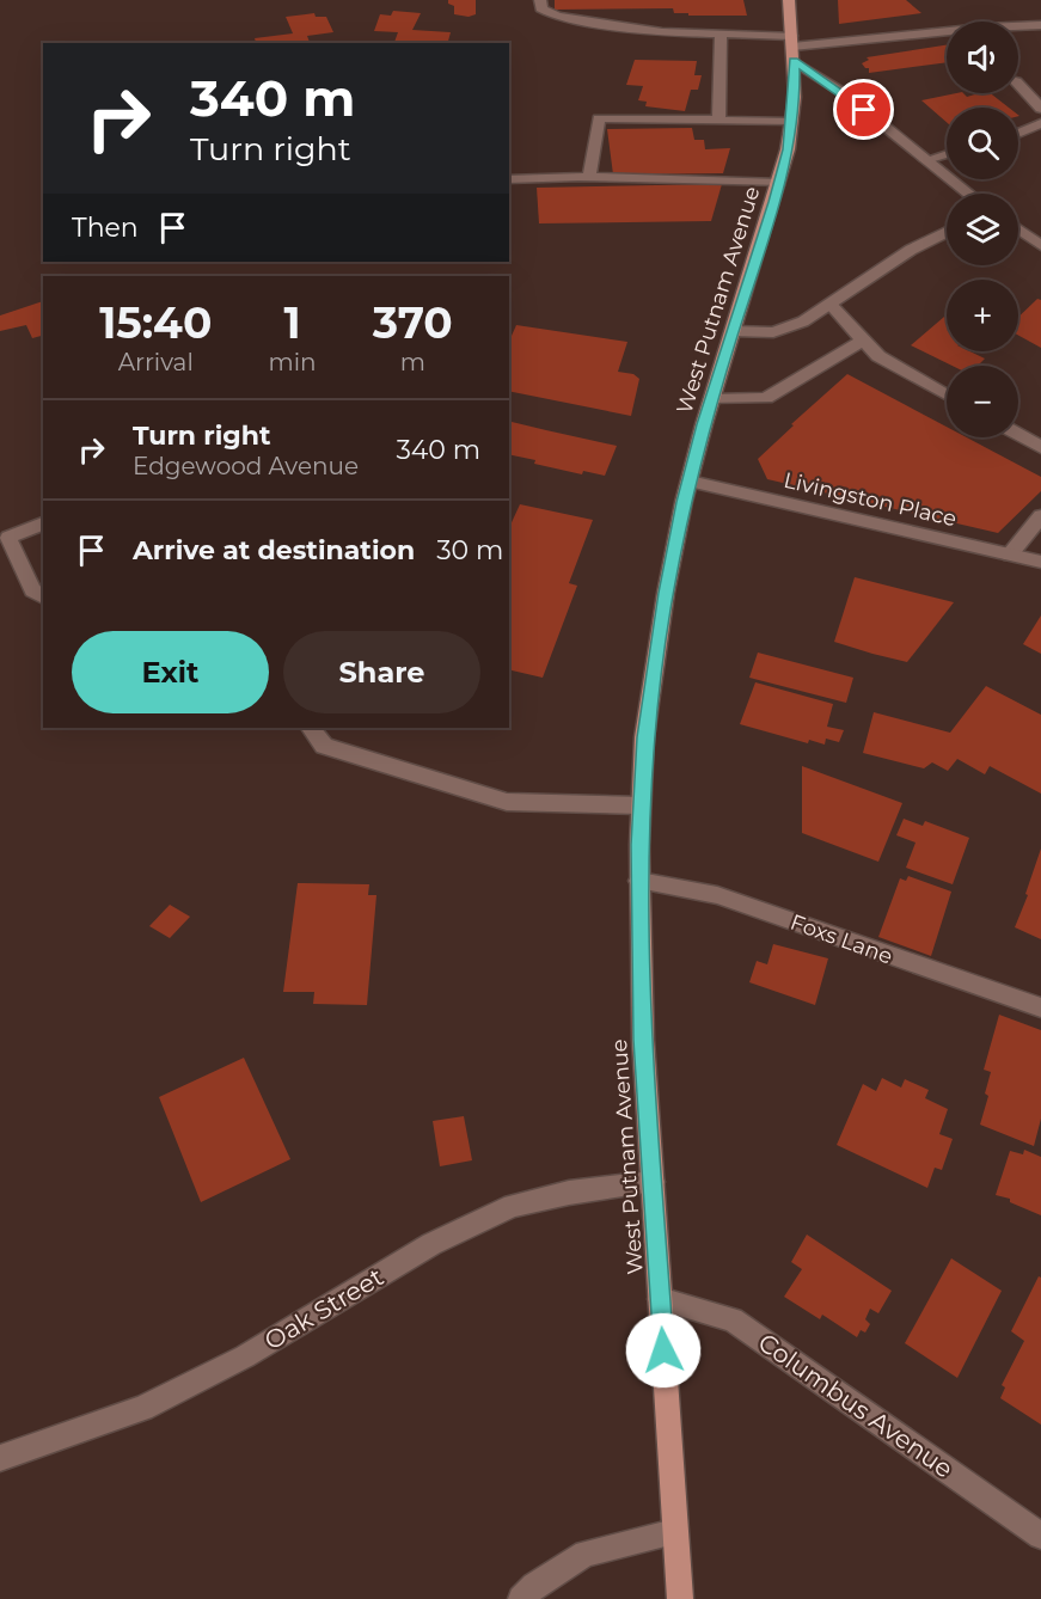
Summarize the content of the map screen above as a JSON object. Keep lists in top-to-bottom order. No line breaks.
{"streets":{"main road":["West Putnam Avenue"],"street":["Livingston Place","Foxs Lane","Oak Street","Columbus Avenue"]},"crossings":[["West Putnam Avenue","Livingston Place"],["West Putnam Avenue","Foxs Lane"],["West Putnam Avenue","Oak Street"],["West Putnam Avenue","Columbus Avenue"]],"page":{"map_buttons":["+","−"],"turn":["340 m","Turn right"],"then":"Then","eta":["15:40","Arrival","1","min","370","m"],"list":[{"name":"Turn right","note":"Edgewood Avenue","value":"340 m"},{"name":"Arrive at destination","value":"30 m"}],"buttons":["Exit","Share"]}}
